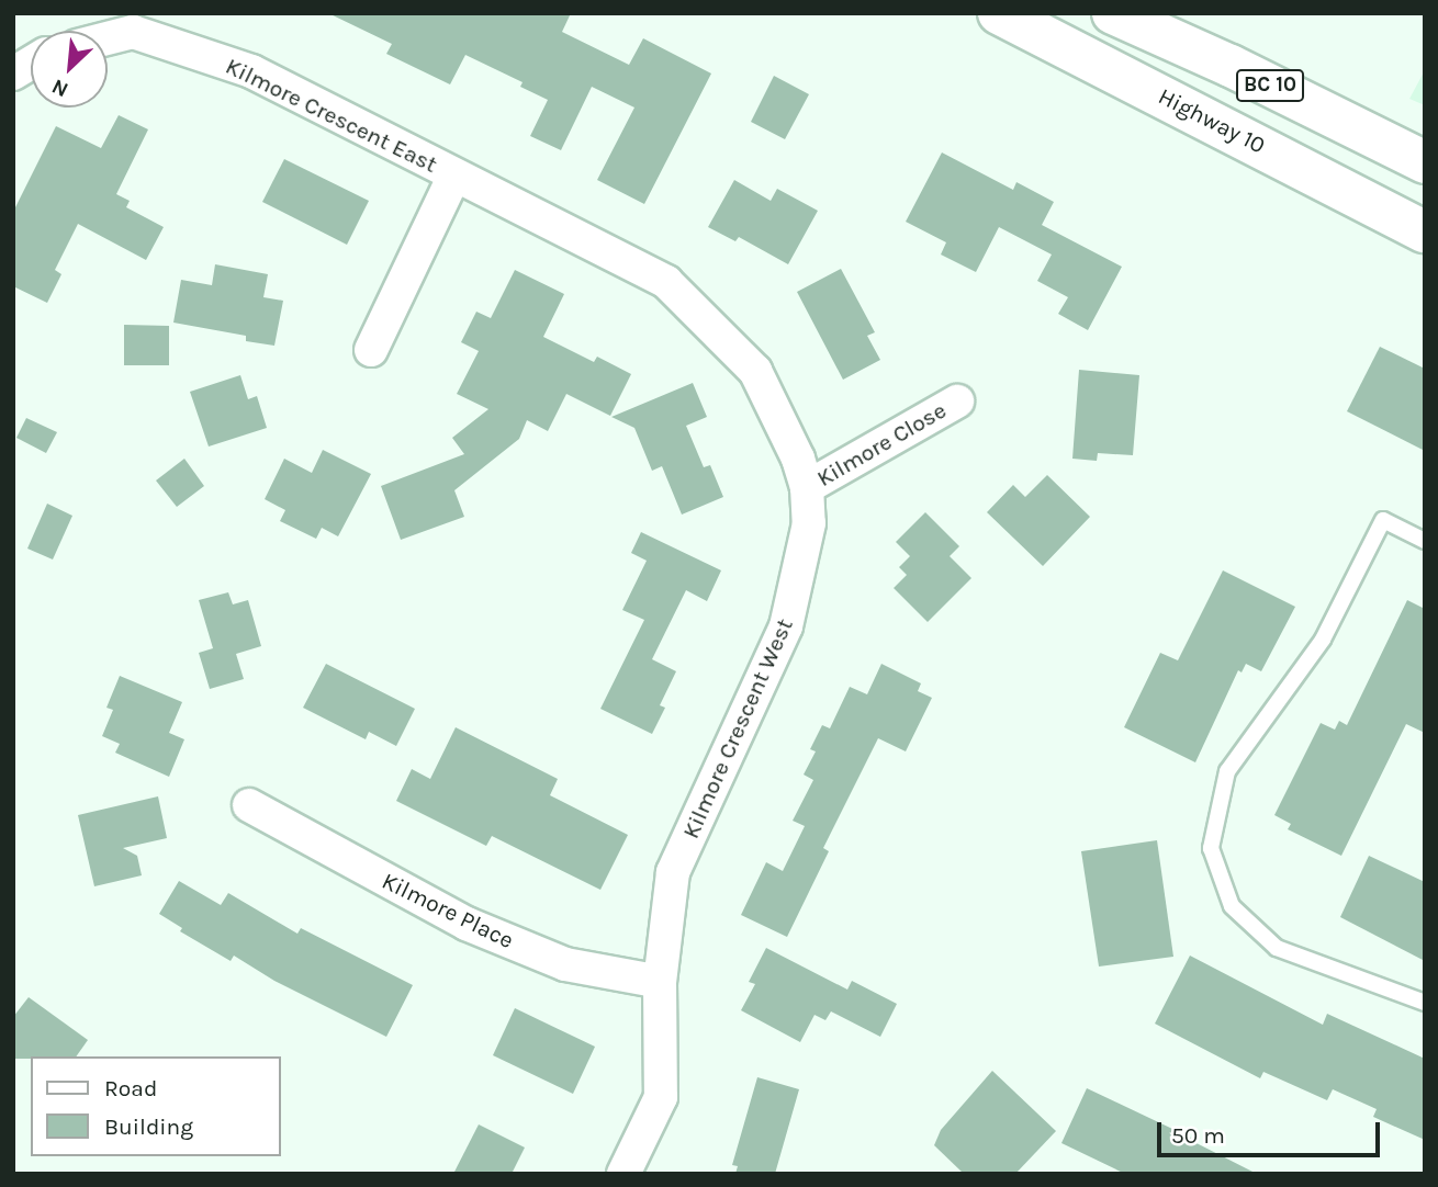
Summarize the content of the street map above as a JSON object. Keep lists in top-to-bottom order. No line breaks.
{"streets":{"highway":["BC 10","Highway 10"],"street":["Kilmore Crescent East","Kilmore Close","Kilmore Crescent West","Kilmore Place"]},"crossings":[["Kilmore Crescent East","Kilmore Crescent West"],["Kilmore Close","Kilmore Crescent West"],["Kilmore Crescent West","Kilmore Place"]],"legend":["Road","Building"],"scale_bar":"50 m","north":"bottom left"}
